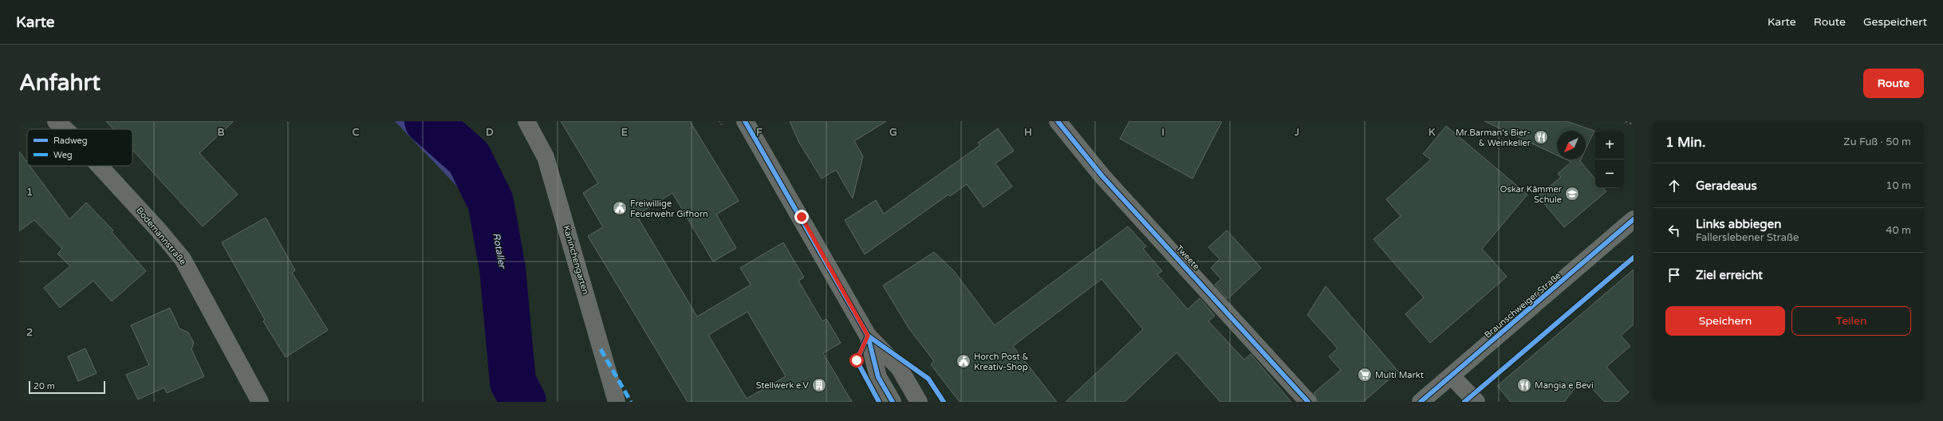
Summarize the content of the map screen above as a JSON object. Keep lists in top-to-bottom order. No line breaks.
{"streets":{"street":["Bodemannstraße","Tweete","Kaninchengarten","Braunschweiger Straße"]},"water":["Rotaller"],"places":{"restaurant":["Mr.Barman's Bier- & Weinkeller","Mangia e Bevi"],"school or university":["Oskar Kämmer Schule"],"public building":["Freiwillige Feuerwehr Gifhorn","Horch Post & Kreativ-Shop"],"supermarket":["Multi Markt"],"building":["Stellwerk e.V"]},"legend":["Radweg","Weg"],"scale_bar":"20 m","north":"bottom left","page":{"header":"Karte","nav":["Karte","Route","Gespeichert"],"buttons":["Route",["Speichern","Teilen"]],"title":"Anfahrt","heading":["1 Min.","Zu Fuß · 50 m"],"map_buttons":["+","−"],"list":[["Geradeaus","10 m"],["Links abbiegen","Fallerslebener Straße","40 m"],"Ziel erreicht"],"scale":"20 m"},"grid":{"columns":["B","C","D","E","F","G","H","I","J","K"],"rows":["1","2"]}}
